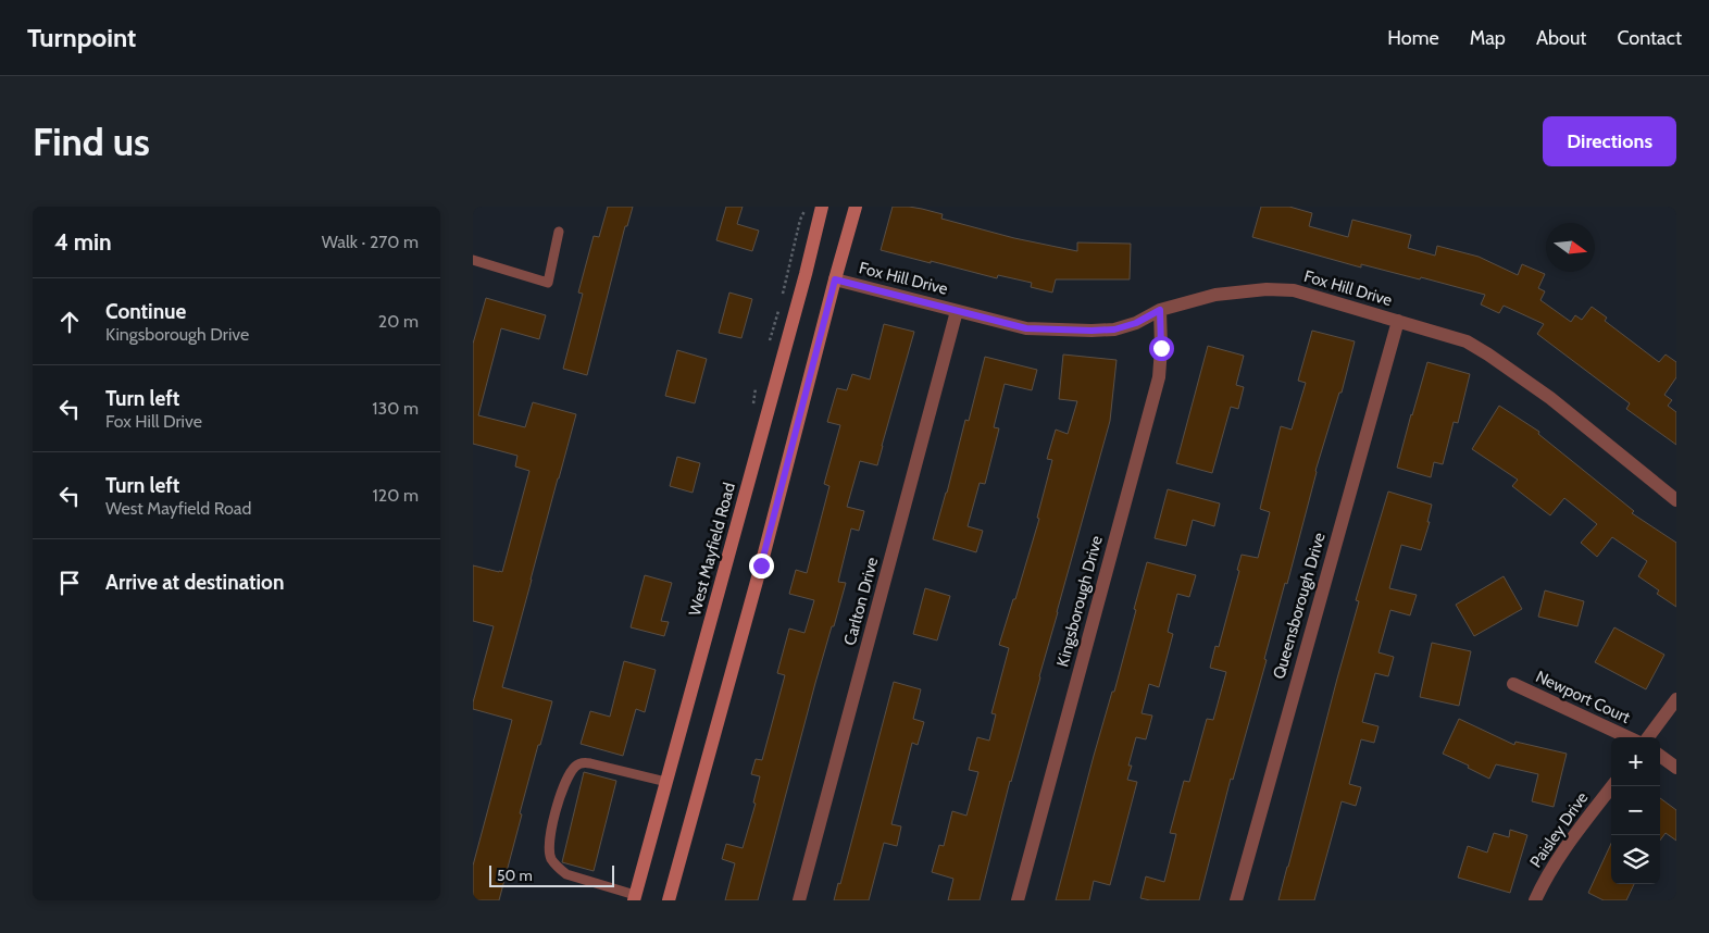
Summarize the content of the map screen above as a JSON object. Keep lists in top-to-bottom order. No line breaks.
{"streets":{"main road":["West Mayfield Road"],"street":["Fox Hill Drive","Carlton Drive","Kingsborough Drive","Queensborough Drive","Newport Court","Paisley Drive"]},"crossings":[["Fox Hill Drive","Carlton Drive"],["Fox Hill Drive","Kingsborough Drive"],["Fox Hill Drive","Queensborough Drive"]],"scale_bar":"50 m","north":"right","page":{"header":"Turnpoint","nav":["Home","Map","About","Contact"],"buttons":"Directions","title":"Find us","heading":["4 min","Walk · 270 m"],"list":[["Continue","Kingsborough Drive","20 m"],["Turn left","Fox Hill Drive","130 m"],["Turn left","West Mayfield Road","120 m"],"Arrive at destination"],"map_buttons":["+","−"],"scale":"50 m"}}
